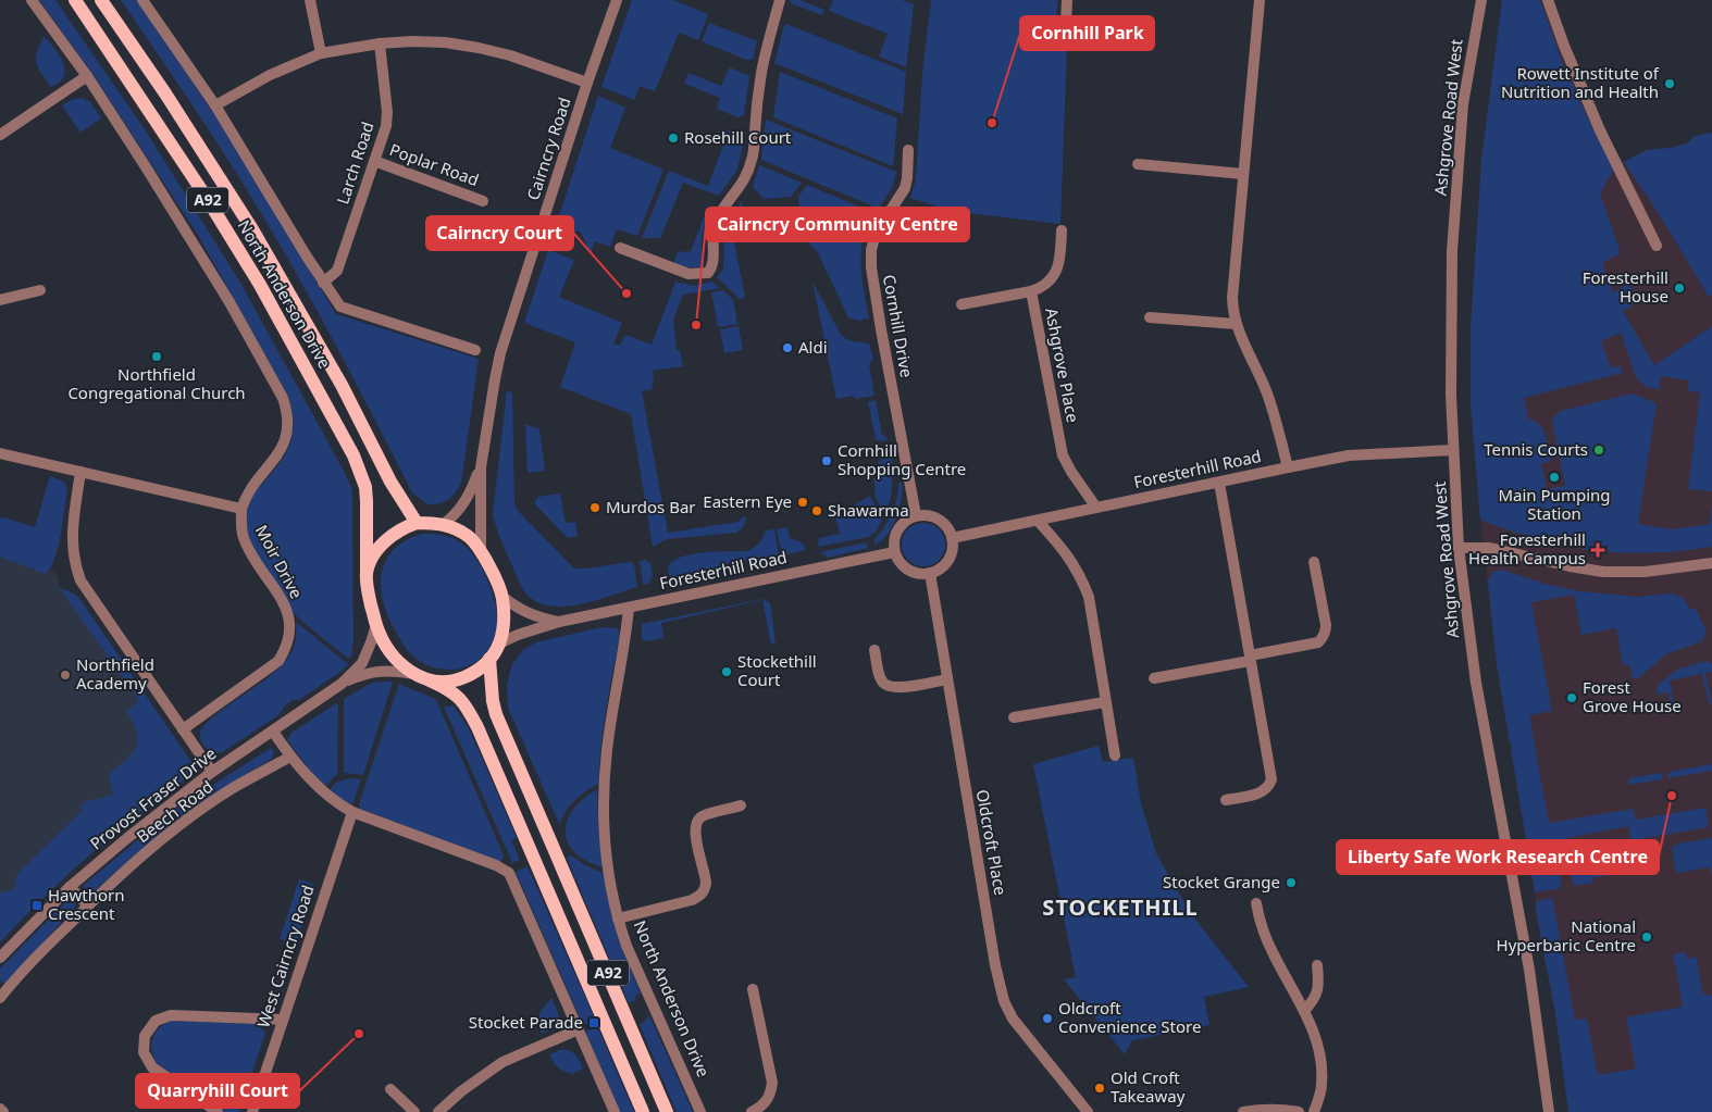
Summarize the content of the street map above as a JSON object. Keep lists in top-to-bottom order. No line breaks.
{"streets":{"main road":["A92","North Anderson Drive"],"street":["Ashgrove Road West","Cairncry Road","Larch Road","Poplar Road","Cornhill Drive","Ashgrove Place","Foresterhill Road","Moir Drive","Provost Fraser Drive","Beech Road","Oldcroft Place","West Cairncry Road"]},"crossings":[["Ashgrove Road West","Foresterhill Road"],["Cairncry Road","A92"],["Cairncry Road","North Anderson Drive"],["Cairncry Road","Foresterhill Road"],["Cairncry Road","Provost Fraser Drive"],["Larch Road","Poplar Road"],["A92","North Anderson Drive"],["A92","Foresterhill Road"],["A92","Provost Fraser Drive"],["North Anderson Drive","Foresterhill Road"],["North Anderson Drive","Provost Fraser Drive"],["Cornhill Drive","Foresterhill Road"],["Cornhill Drive","Oldcroft Place"],["Ashgrove Place","Foresterhill Road"],["Foresterhill Road","Provost Fraser Drive"],["Foresterhill Road","Oldcroft Place"]],"districts":["STOCKETHILL"],"places":{"other":["Rowett Institute of Nutrition and Health","Cornhill Park","Rosehill Court","Foresterhill House","Cairncry Court","Cairncry Community Centre","Aldi","Northfield Congregational Church","Tennis Courts","Cornhill Shopping Centre","Main Pumping Station","Eastern Eye","Murdos Bar","Shawarma","Stockethill Court","Northfield Academy","Forest Grove House","Liberty Safe Work Research Centre","Stocket Grange","National Hyperbaric Centre","Oldcroft Convenience Store","Quarryhill Court","Old Croft Takeaway"],"health":["Foresterhill Health Campus"],"transit":["Hawthorn Crescent","Stocket Parade"]}}
